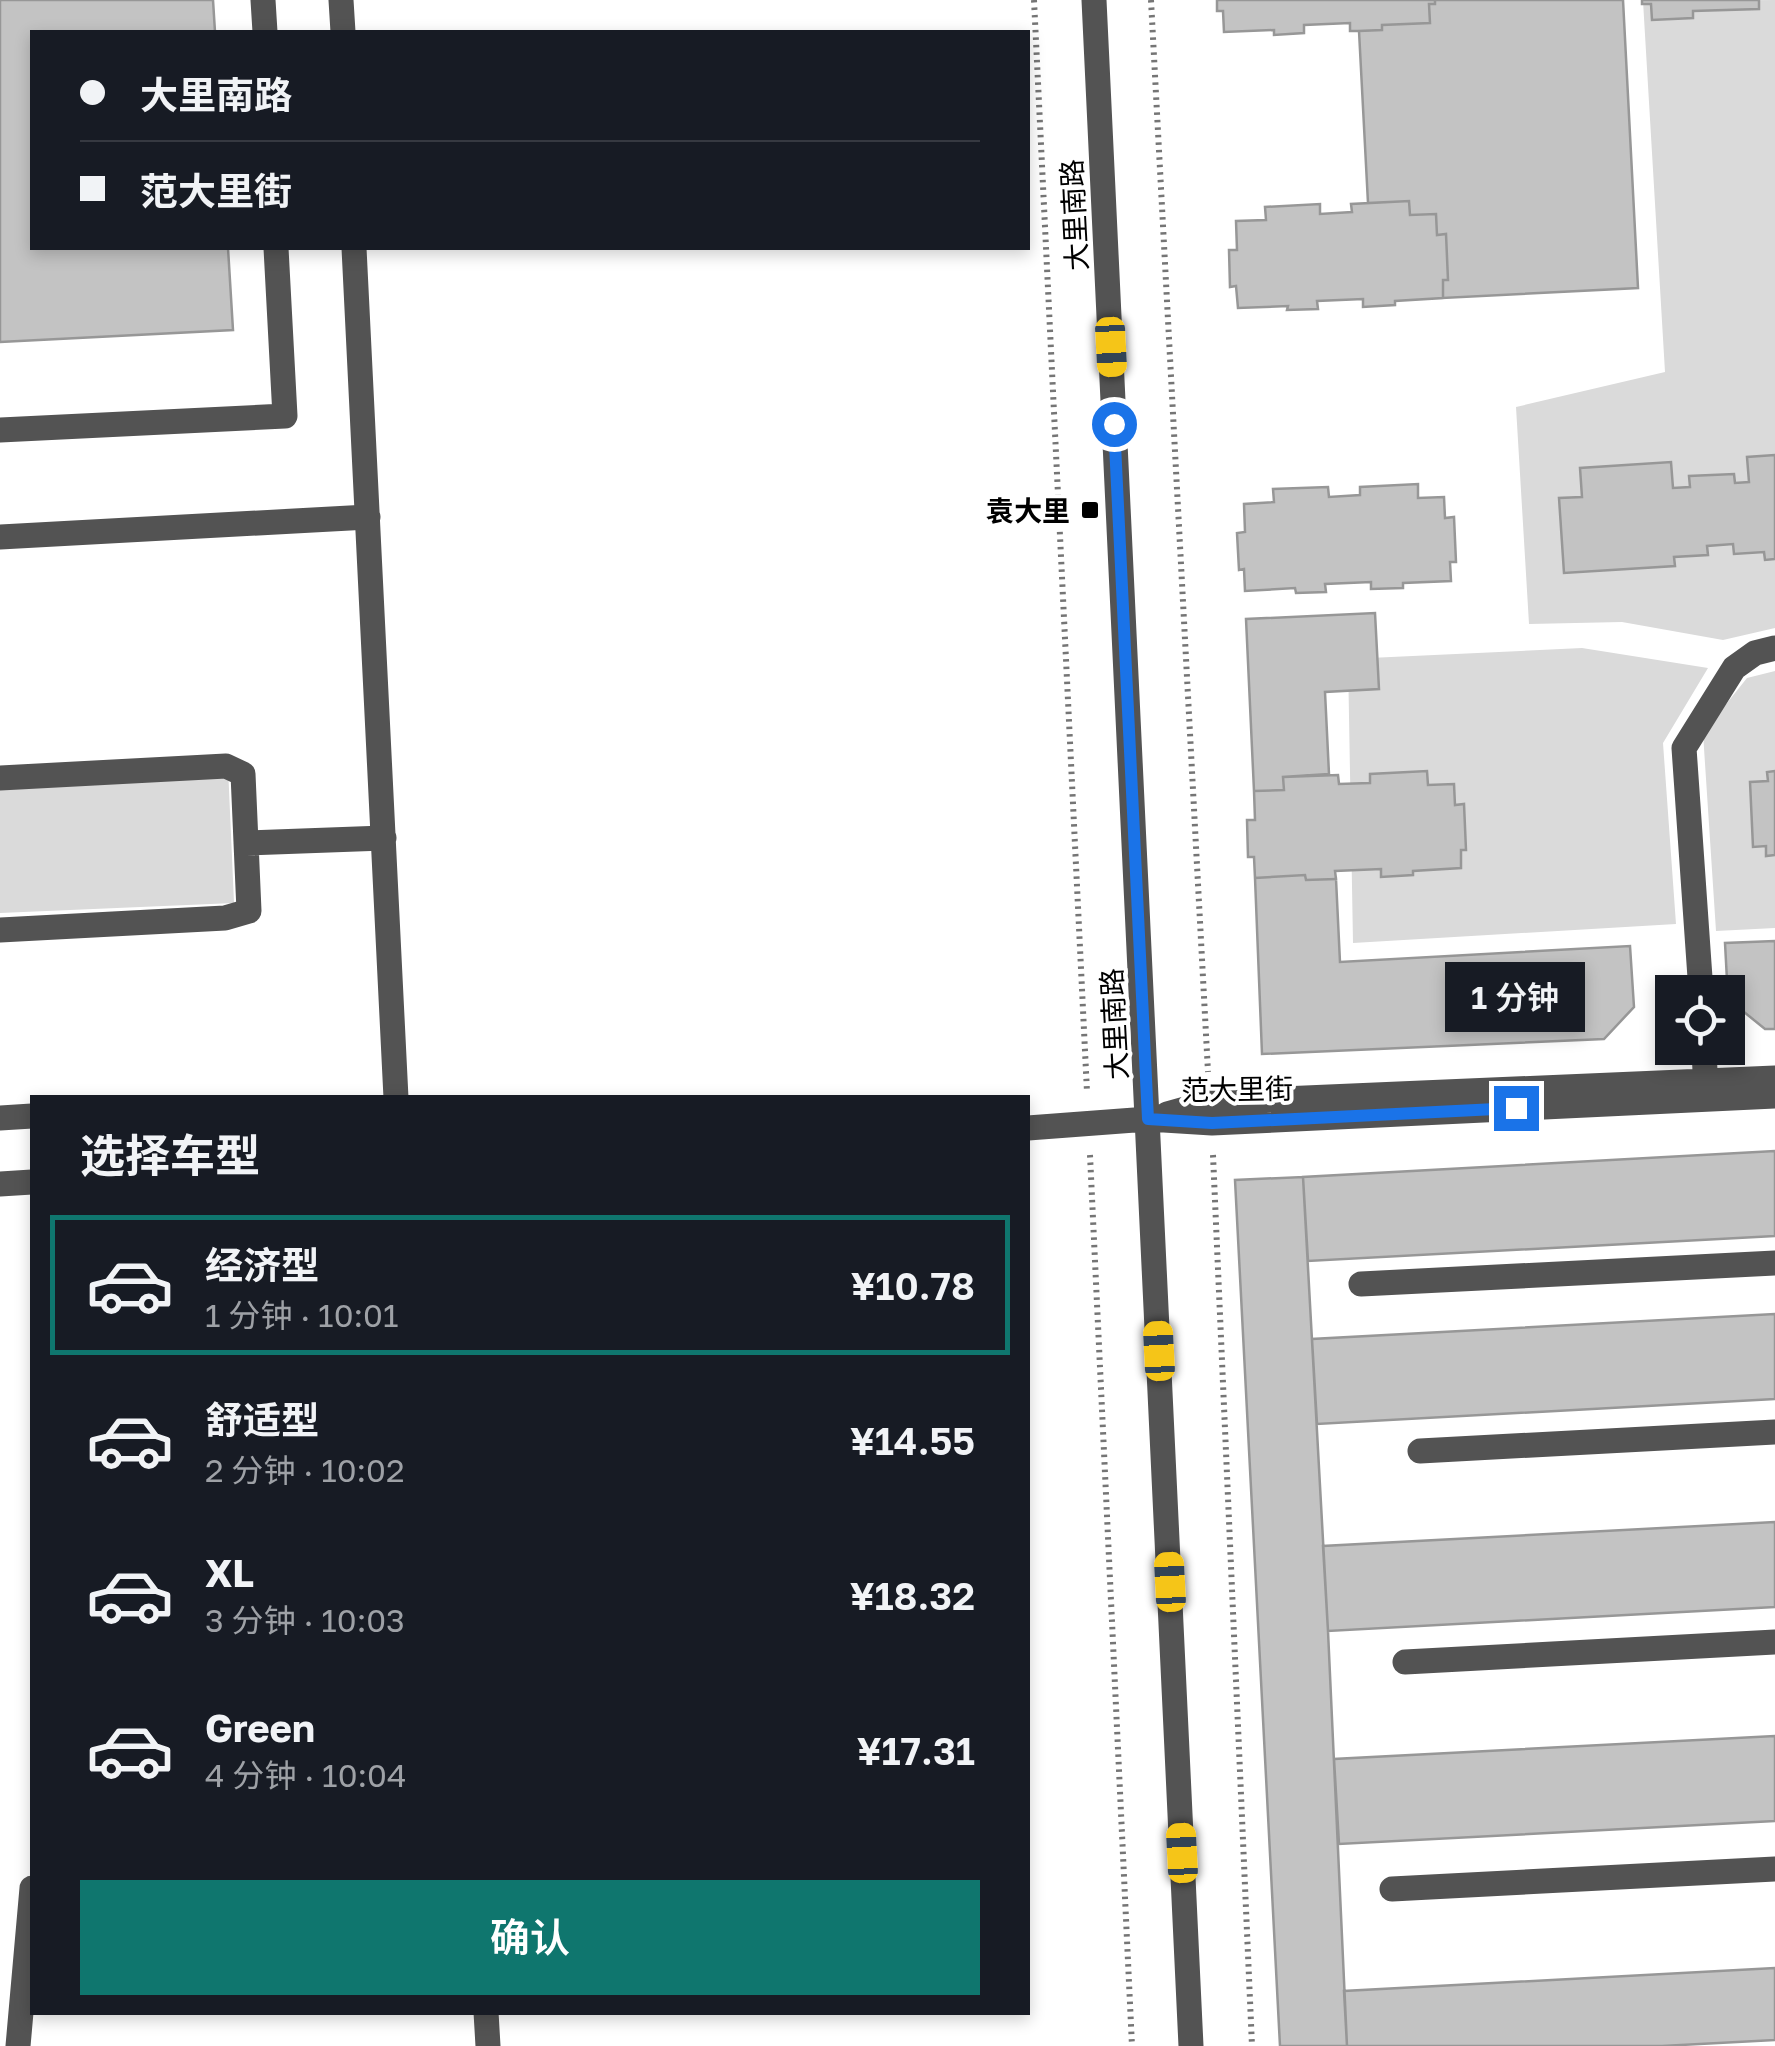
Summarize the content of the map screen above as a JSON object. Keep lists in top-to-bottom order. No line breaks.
{"streets":{"street":["大里南路","范大里街"]},"crossings":[["大里南路","范大里街"]],"places":{"transit":["袁大里"]},"page":{"banner":["大里南路","范大里街"],"bubble":"1 分钟","heading":"选择车型","list":[{"name":"经济型","note":"1 分钟 · 10:01","value":"¥10.78"},{"name":"舒适型","note":"2 分钟 · 10:02","value":"¥14.55"},{"name":"XL","note":"3 分钟 · 10:03","value":"¥18.32"},{"name":"Green","note":"4 分钟 · 10:04","value":"¥17.31"}],"buttons":"确认"}}
